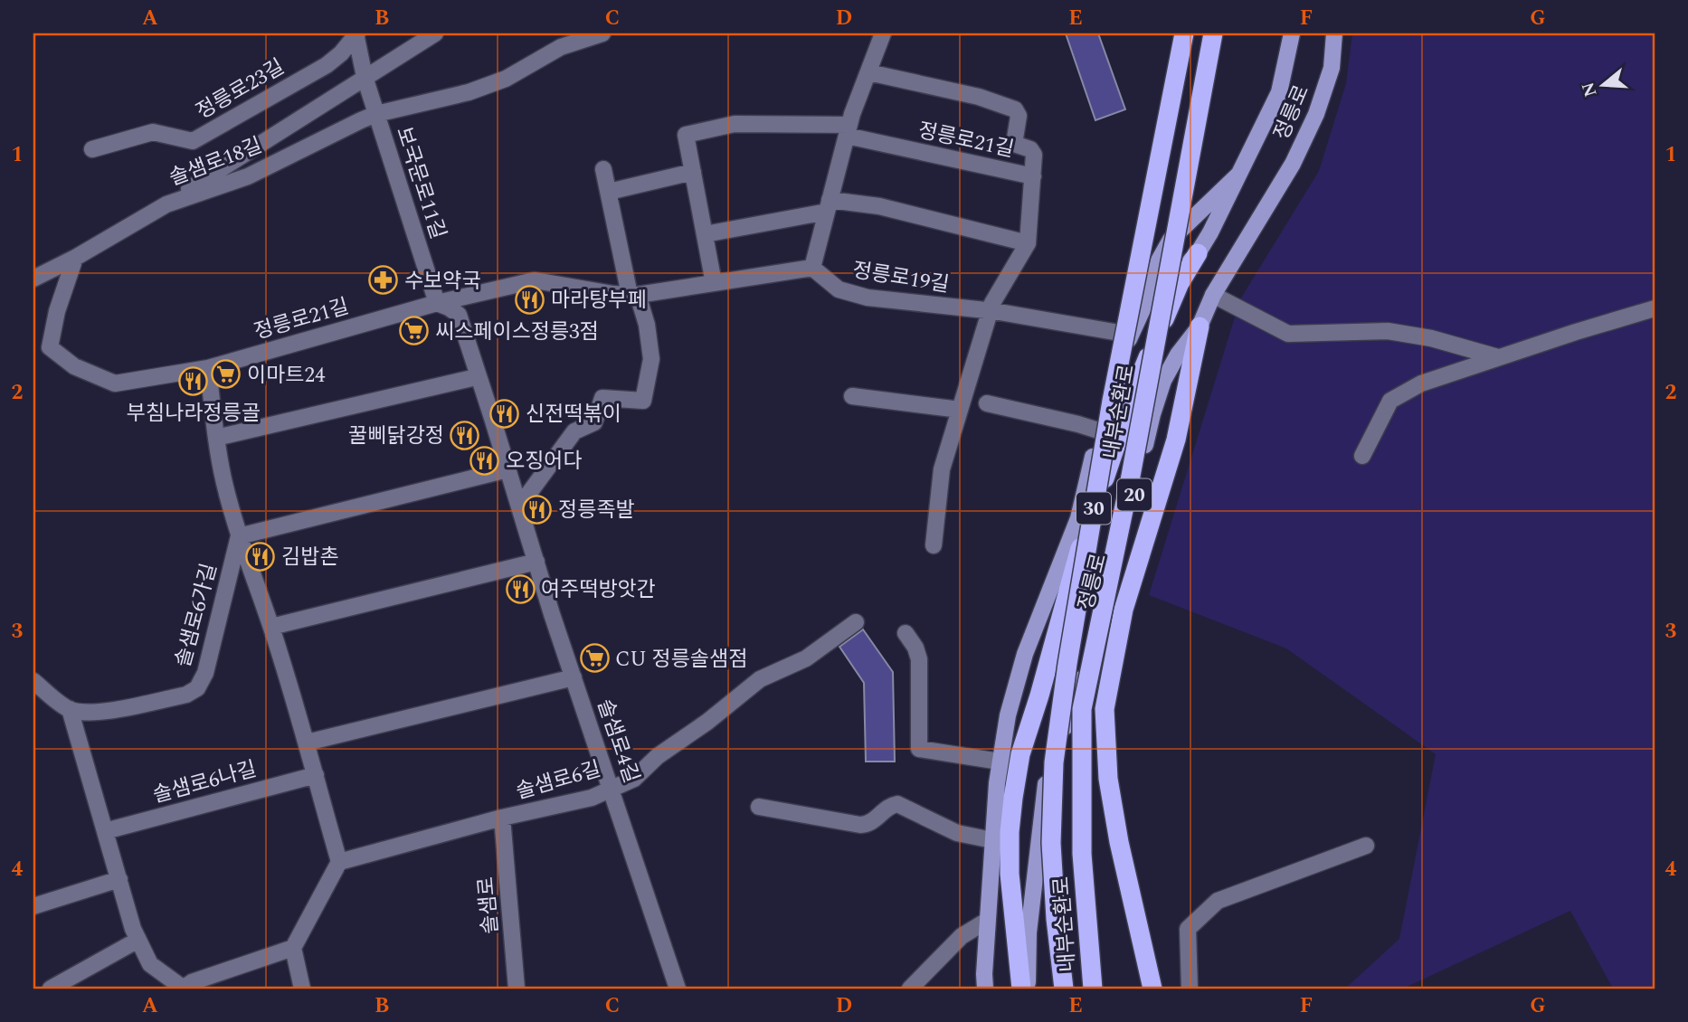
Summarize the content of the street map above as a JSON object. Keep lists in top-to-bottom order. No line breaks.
{"streets":{"highway":["내부순환로","30"],"main road":["정릉로","20"],"street":["정릉로23길","정릉로21길","솔샘로18길","보국문로11길","정릉로19길","솔샘로6가길","솔샘로4길","솔샘로6길","솔샘로6나길","솔샘로"]},"crossings":[["정릉로23길","보국문로11길"],["정릉로","정릉로19길"],["정릉로21길","보국문로11길"],["정릉로21길","정릉로19길"],["정릉로21길","솔샘로4길"],["솔샘로18길","보국문로11길"],["보국문로11길","솔샘로4길"],["솔샘로4길","솔샘로6길"],["솔샘로6길","솔샘로"]],"places":{"pharmacy":["수보약국"],"restaurant":["마라탕부페","부침나라정릉골","신전떡볶이","꿀삐닭강정","오징어다","정릉족발","김밥촌","여주떡방앗간"],"supermarket":["씨스페이스정릉3점","이마트24","CU 정릉솔샘점"]},"north":"left","grid":{"columns":["A","B","C","D","E","F","G"],"rows":["1","2","3","4"]}}
